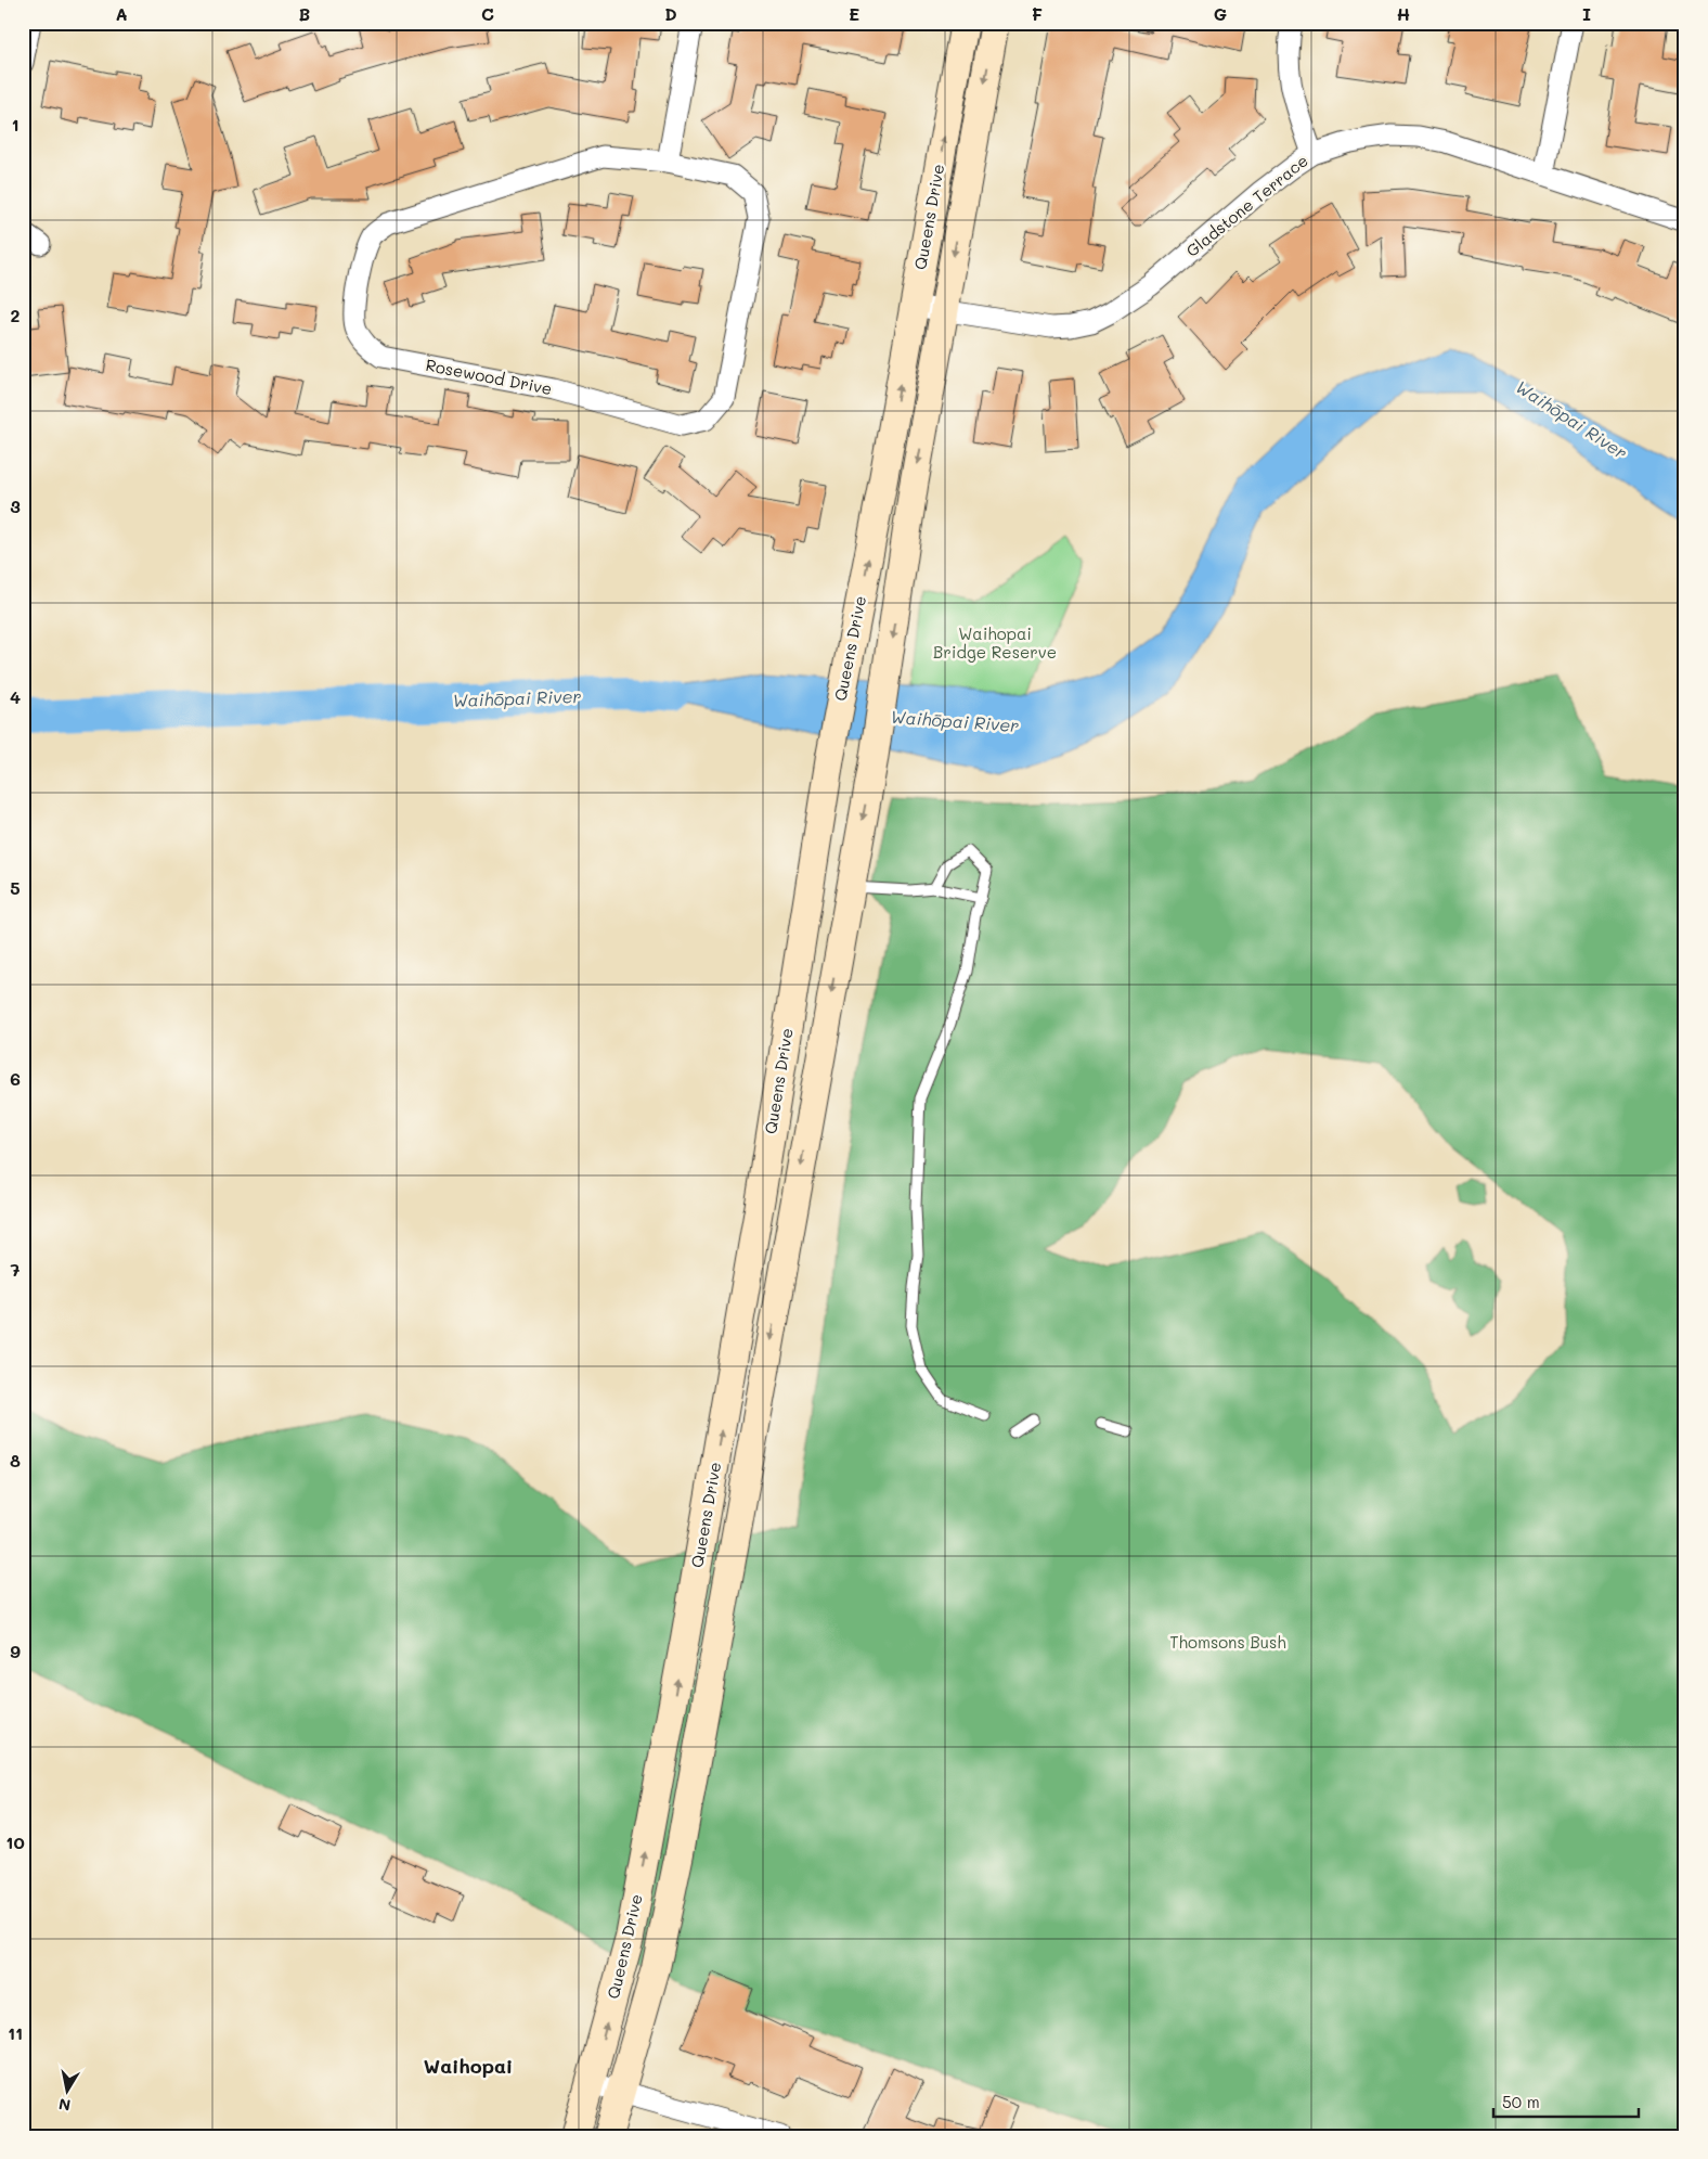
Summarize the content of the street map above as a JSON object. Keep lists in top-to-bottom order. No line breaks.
{"streets":{"main road":["Queens Drive"],"street":["Gladstone Terrace","Rosewood Drive"]},"crossings":[["Gladstone Terrace","Queens Drive"]],"districts":["Waihopai"],"water":["Waihōpai River"],"parks":["Waihopai Bridge Reserve","Thomsons Bush"],"scale_bar":"50 m","north":"bottom","grid":{"columns":["A","B","C","D","E","F","G","H","I"],"rows":["1","2","3","4","5","6","7","8","9","10","11"]}}
